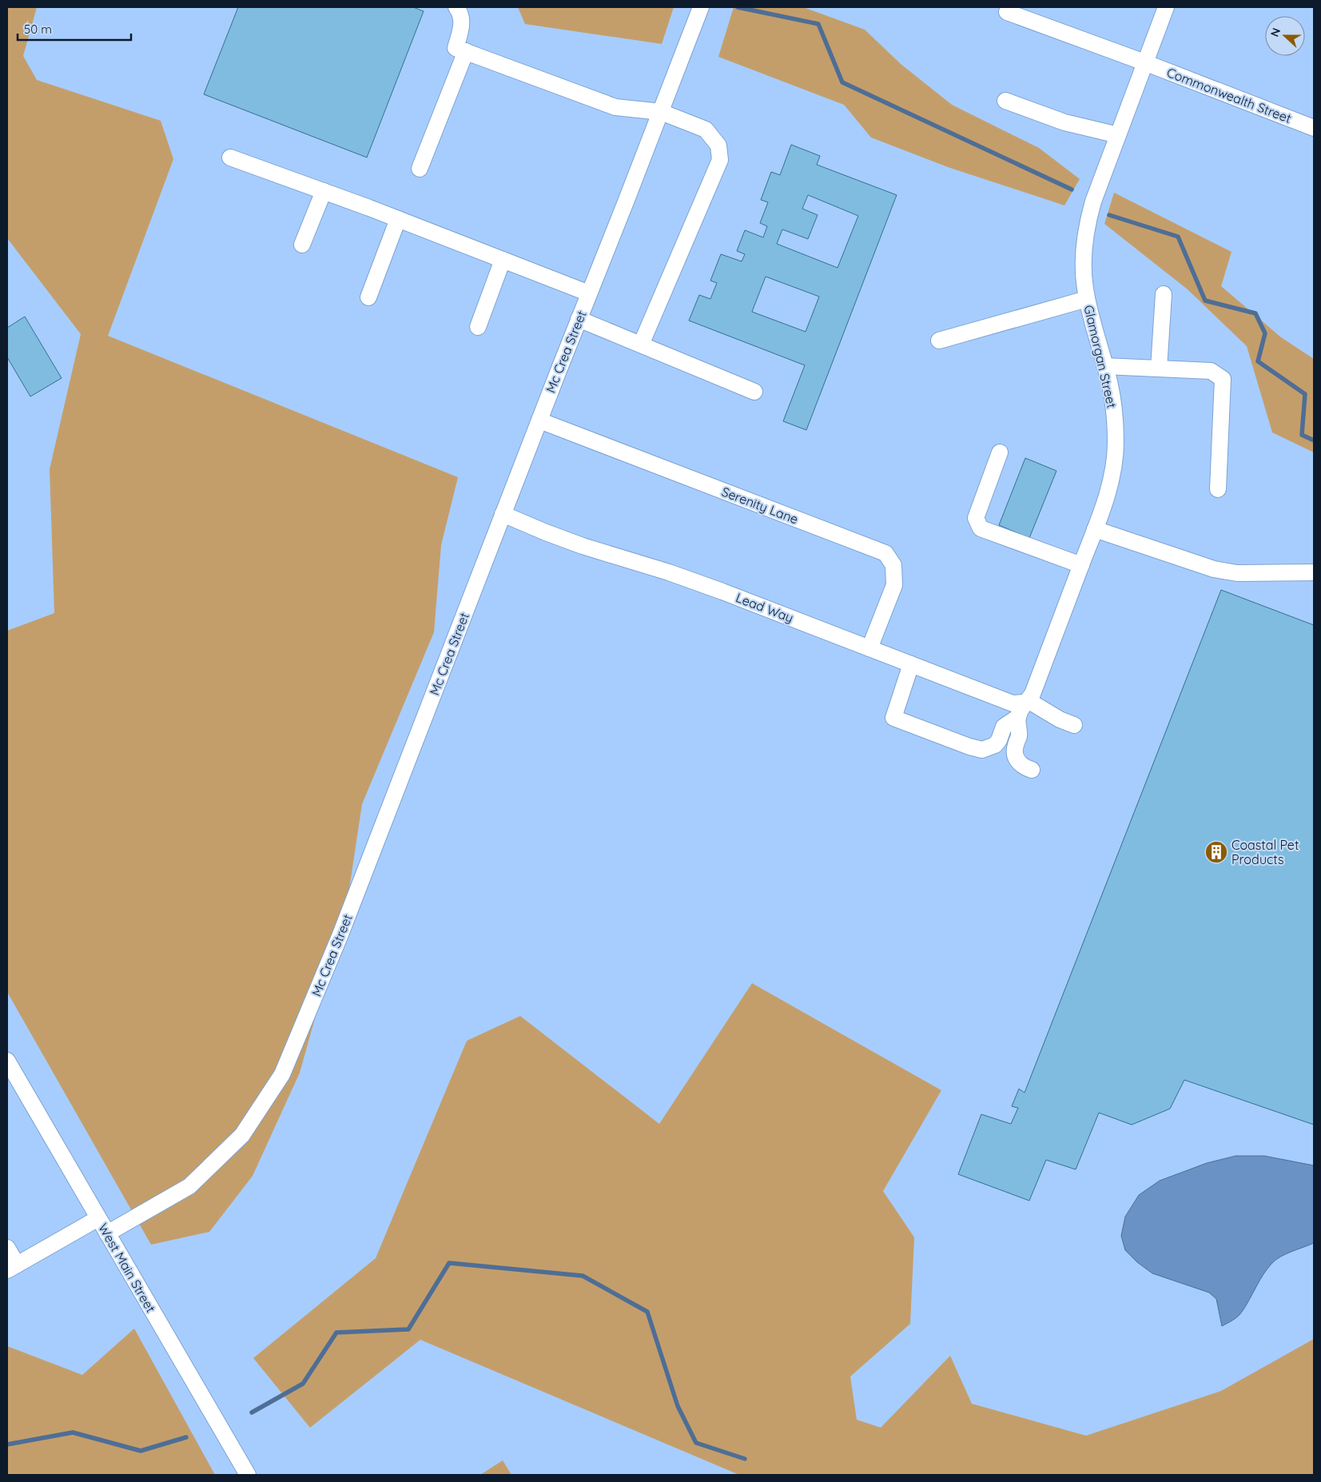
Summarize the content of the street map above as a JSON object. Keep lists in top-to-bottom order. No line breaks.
{"streets":{"street":["Commonwealth Street","Mc Crea Street","Glamorgan Street","Serenity Lane","Lead Way","West Main Street"]},"crossings":[["Commonwealth Street","Glamorgan Street"],["Mc Crea Street","Serenity Lane"],["Mc Crea Street","Lead Way"],["Mc Crea Street","West Main Street"],["Glamorgan Street","Lead Way"],["Serenity Lane","Lead Way"]],"places":{"building":["Coastal Pet Products"]},"scale_bar":"50 m","north":"left"}
